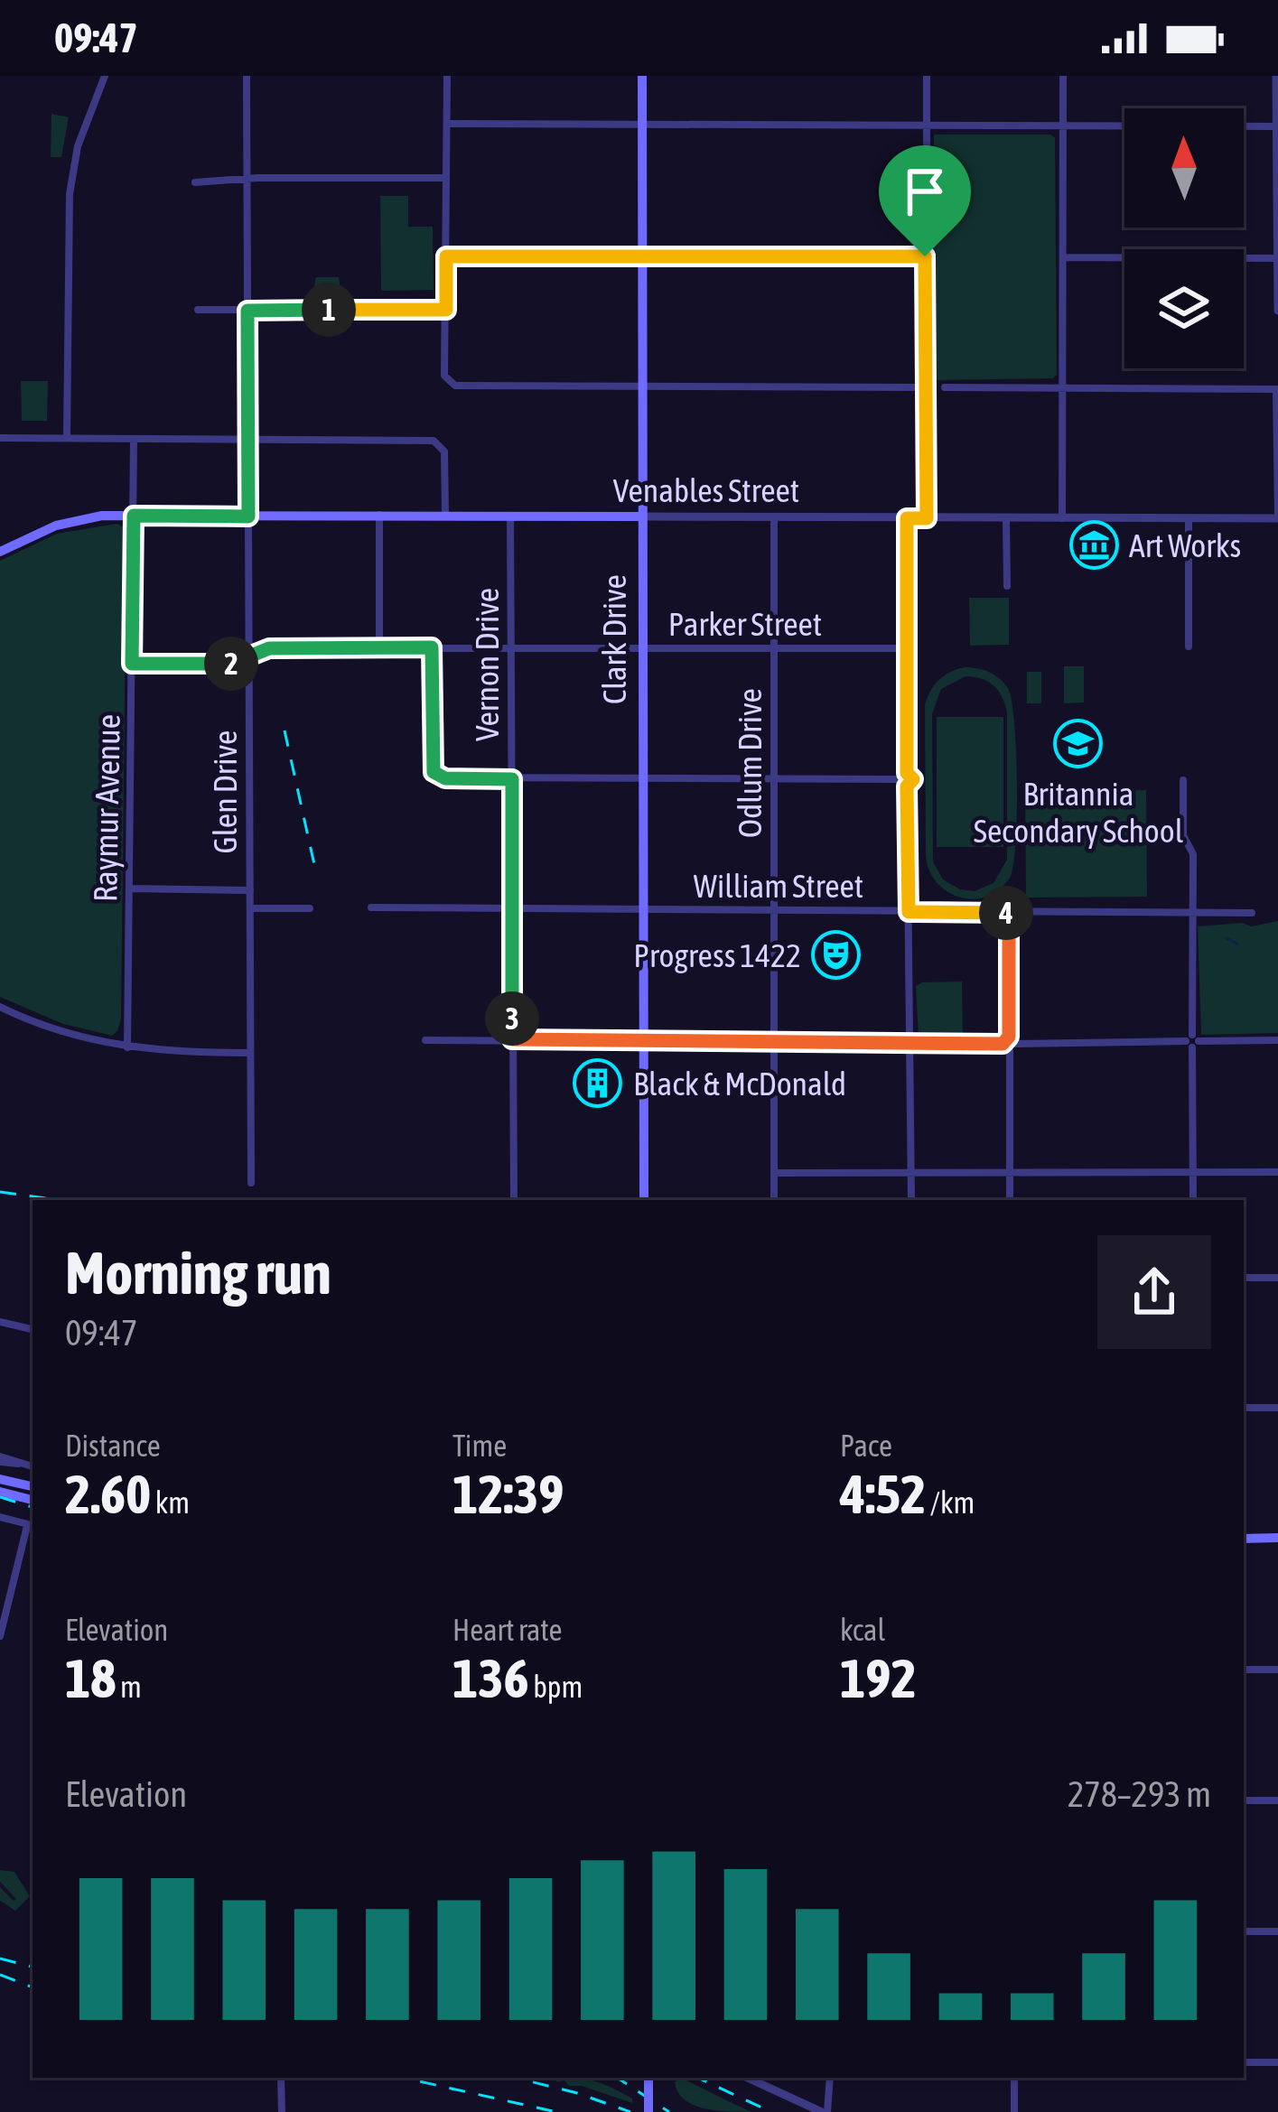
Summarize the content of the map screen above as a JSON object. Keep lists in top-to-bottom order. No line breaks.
{"streets":{"main road":["Venables Street","Clark Drive"],"street":["Parker Street","Vernon Drive","Odlum Drive","Glen Drive","Raymur Avenue","William Street"]},"crossings":[["Venables Street","Clark Drive"],["Venables Street","Vernon Drive"],["Venables Street","Odlum Drive"],["Venables Street","Glen Drive"],["Venables Street","Raymur Avenue"],["Parker Street","Clark Drive"],["Parker Street","Vernon Drive"],["Parker Street","Odlum Drive"],["Parker Street","Glen Drive"],["Parker Street","Raymur Avenue"],["Clark Drive","William Street"],["Vernon Drive","William Street"],["Odlum Drive","William Street"]],"places":{"museum":["Art Works"],"school or university":["Britannia Secondary School"],"theatre":["Progress 1422"],"building":["Black & McDonald"]},"north":"top","page":{"status":"09:47","pins":["1","2","4","3"],"heading":["Morning run","09:47"],"stats":[["Distance","2.60 km"],["Time","12:39"],["Pace","4:52 /km"],["Elevation","18 m"],["Heart rate","136 bpm"],["kcal","192"]],"chart":["Elevation","278–293 m"]}}
